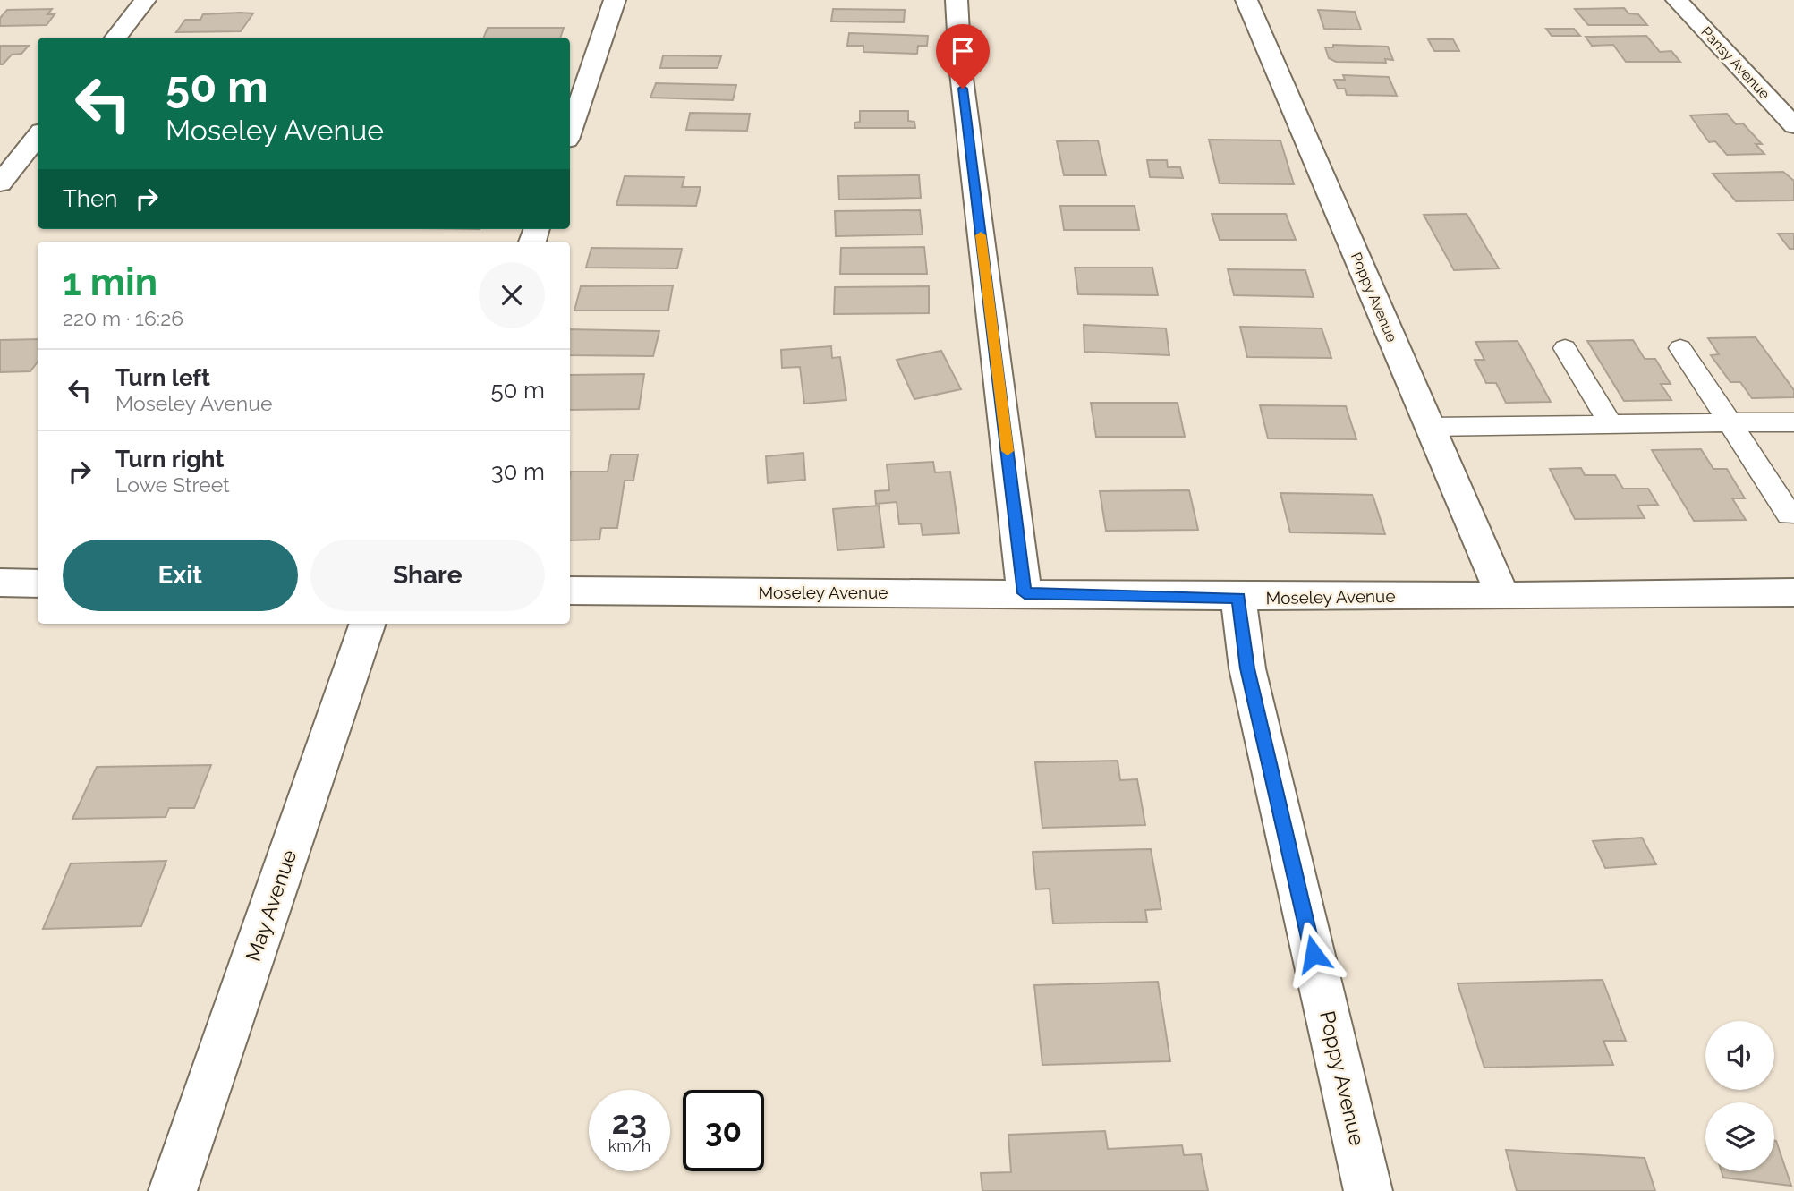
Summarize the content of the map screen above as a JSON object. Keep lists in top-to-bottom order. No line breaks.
{"streets":{"street":["Pansy Avenue","Poppy Avenue","Moseley Avenue","May Avenue"]},"crossings":[["Poppy Avenue","Moseley Avenue"]],"page":{"turn":["50 m","Moseley Avenue"],"then":"Then","heading":["1 min","220 m · 16:26"],"list":[{"name":"Turn left","note":"Moseley Avenue","value":"50 m"},{"name":"Turn right","note":"Lowe Street","value":"30 m"}],"buttons":["Exit","Share"],"speed":"23 km/h","limit":"30"}}
